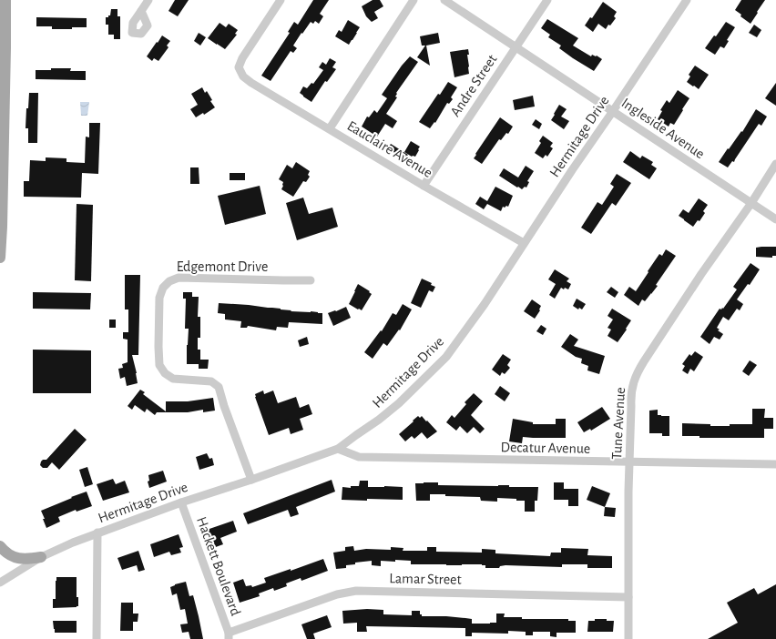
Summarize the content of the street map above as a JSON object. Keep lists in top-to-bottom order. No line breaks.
{"streets":{"street":["Andre Street","Ingleside Avenue","Hermitage Drive","Eauclaire Avenue","Edgemont Drive","Tune Avenue","Decatur Avenue","Hackett Boulevard","Lamar Street"]},"crossings":[["Andre Street","Ingleside Avenue"],["Andre Street","Eauclaire Avenue"],["Ingleside Avenue","Hermitage Drive"],["Ingleside Avenue","Tune Avenue"],["Hermitage Drive","Eauclaire Avenue"],["Hermitage Drive","Edgemont Drive"],["Hermitage Drive","Decatur Avenue"],["Hermitage Drive","Hackett Boulevard"],["Tune Avenue","Decatur Avenue"],["Tune Avenue","Lamar Street"],["Hackett Boulevard","Lamar Street"]]}
